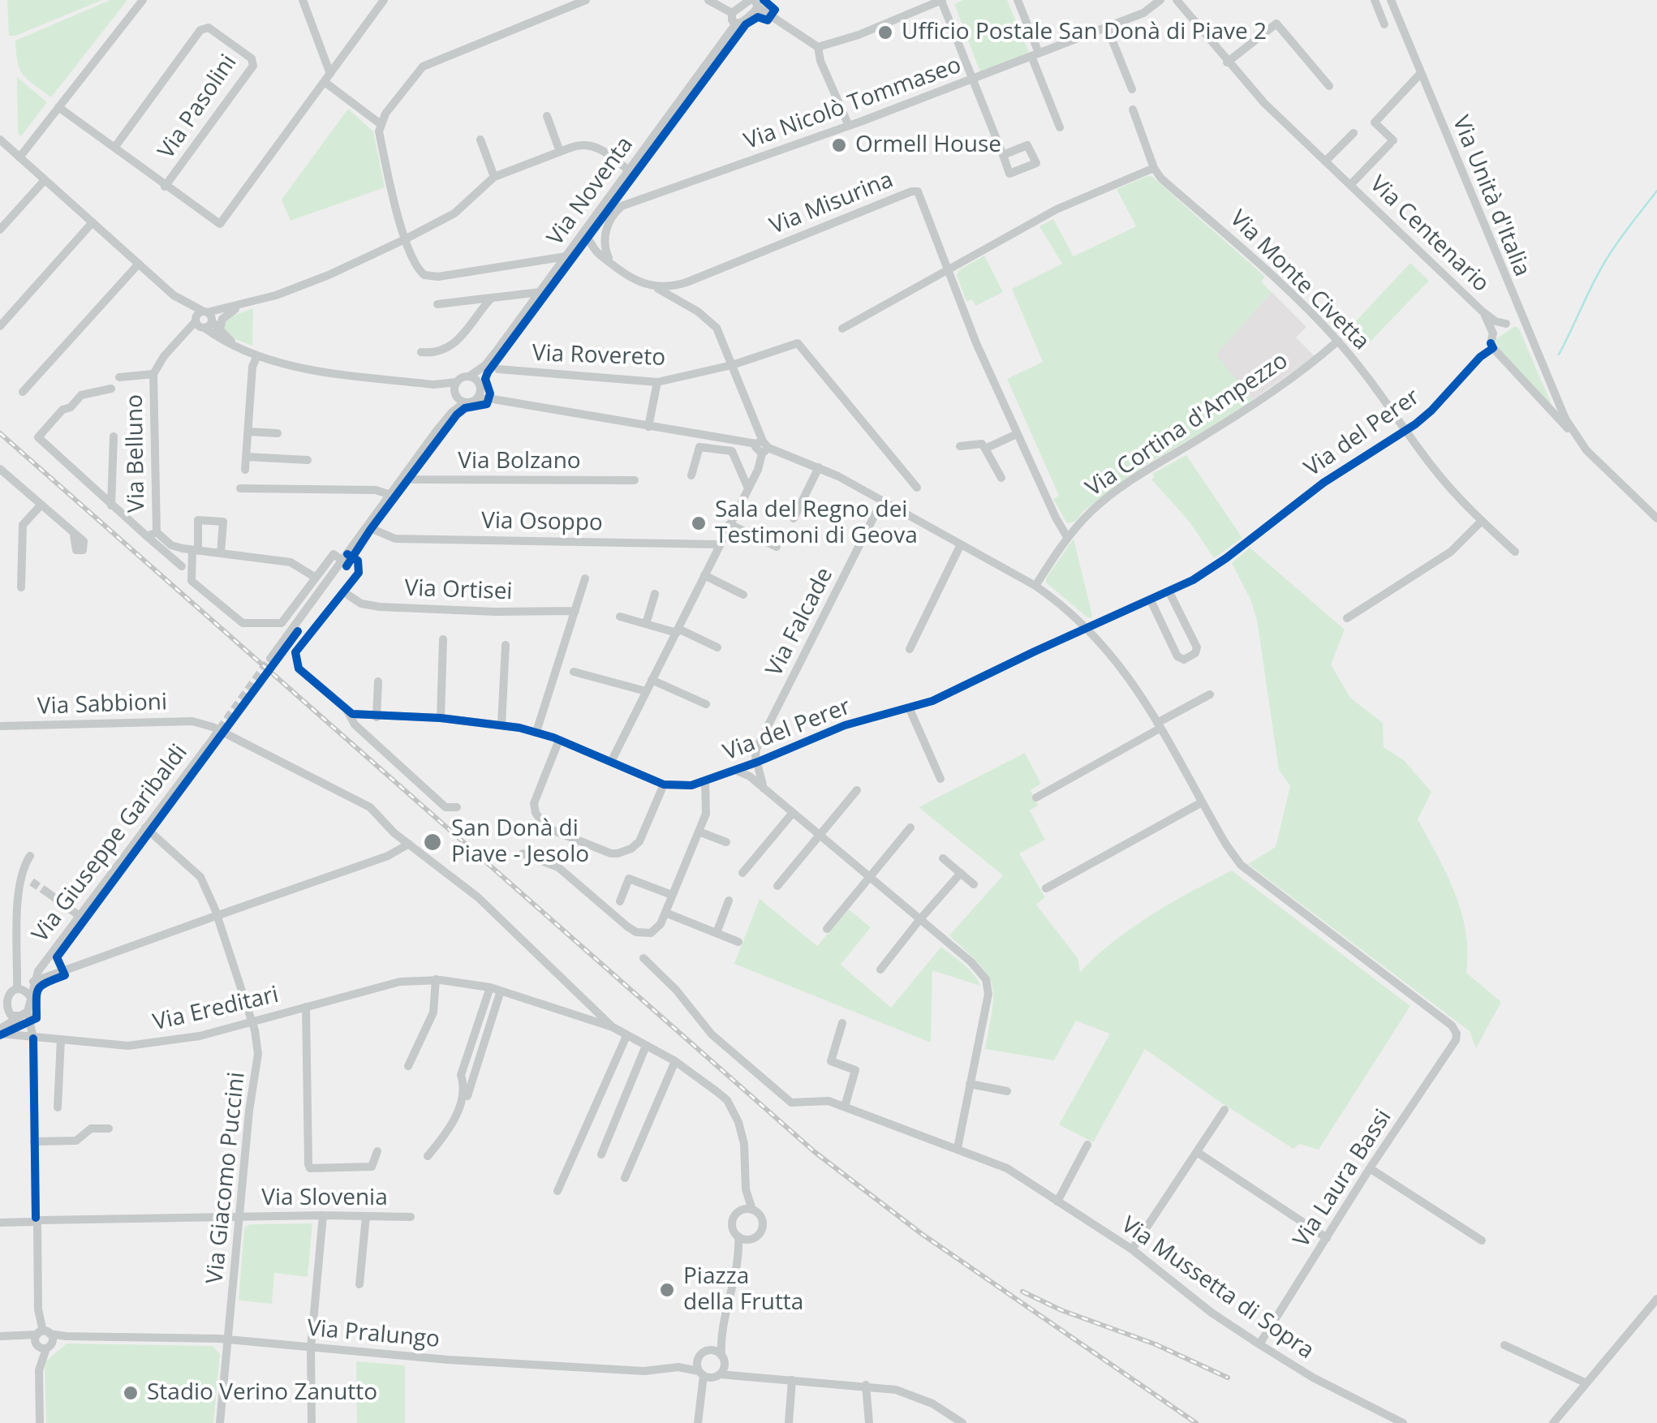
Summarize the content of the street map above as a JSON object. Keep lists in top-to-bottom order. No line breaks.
{"streets":{"street":["Via Nicolò Tommaseo","Via Pasolini","Via Noventa","Via Unità d'Italia","Via Misurina","Via Centenario","Via Monte Civetta","Via Rovereto","Via Cortina d'Ampezzo","Via del Perer","Via Belluno","Via Bolzano","Via Osoppo","Via Ortisei","Via Falcade","Via Sabbioni","Via Giuseppe Garibaldi","Via Ereditari","Via Giacomo Puccini","Via Laura Bassi","Via Slovenia","Via Mussetta di Sopra","Via Pralungo"]},"crossings":[["Via Unità d'Italia","Via Centenario"],["Via Misurina","Via Cortina d'Ampezzo"],["Via Centenario","Via del Perer"],["Via Monte Civetta","Via Cortina d'Ampezzo"],["Via Monte Civetta","Via del Perer"],["Via del Perer","Via Ortisei"],["Via del Perer","Via Falcade"],["Via Giuseppe Garibaldi","Via Giacomo Puccini"],["Via Ereditari","Via Giacomo Puccini"],["Via Ereditari","Via Pralungo"],["Via Giacomo Puccini","Via Slovenia"],["Via Giacomo Puccini","Via Pralungo"],["Via Laura Bassi","Via Mussetta di Sopra"]],"places":["Ufficio Postale San Donà di Piave 2","Ormell House","Sala del Regno dei Testimoni di Geova","San Donà di Piave - Jesolo","Piazza della Frutta","Stadio Verino Zanutto"]}
